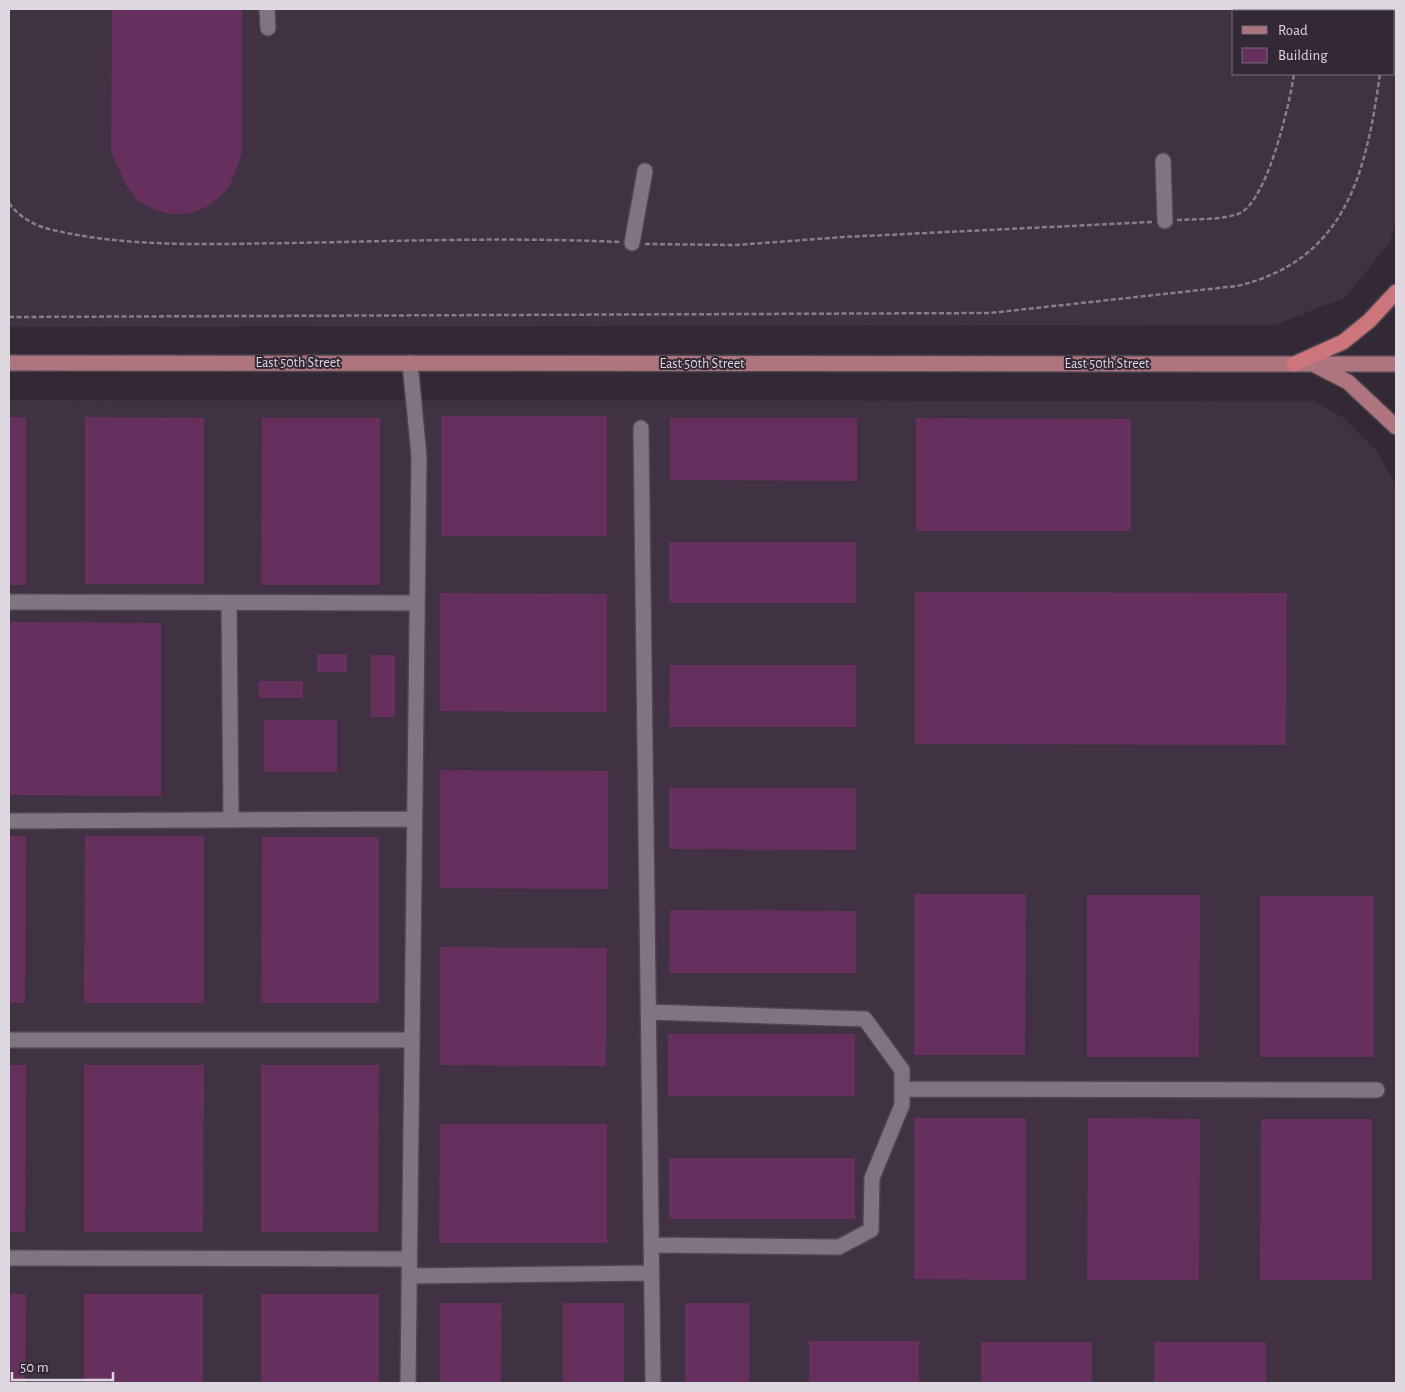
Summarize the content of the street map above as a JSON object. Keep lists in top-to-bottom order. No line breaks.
{"streets":{"main road":["East 50th Street"]},"legend":["Road","Building"],"scale_bar":"50 m"}
